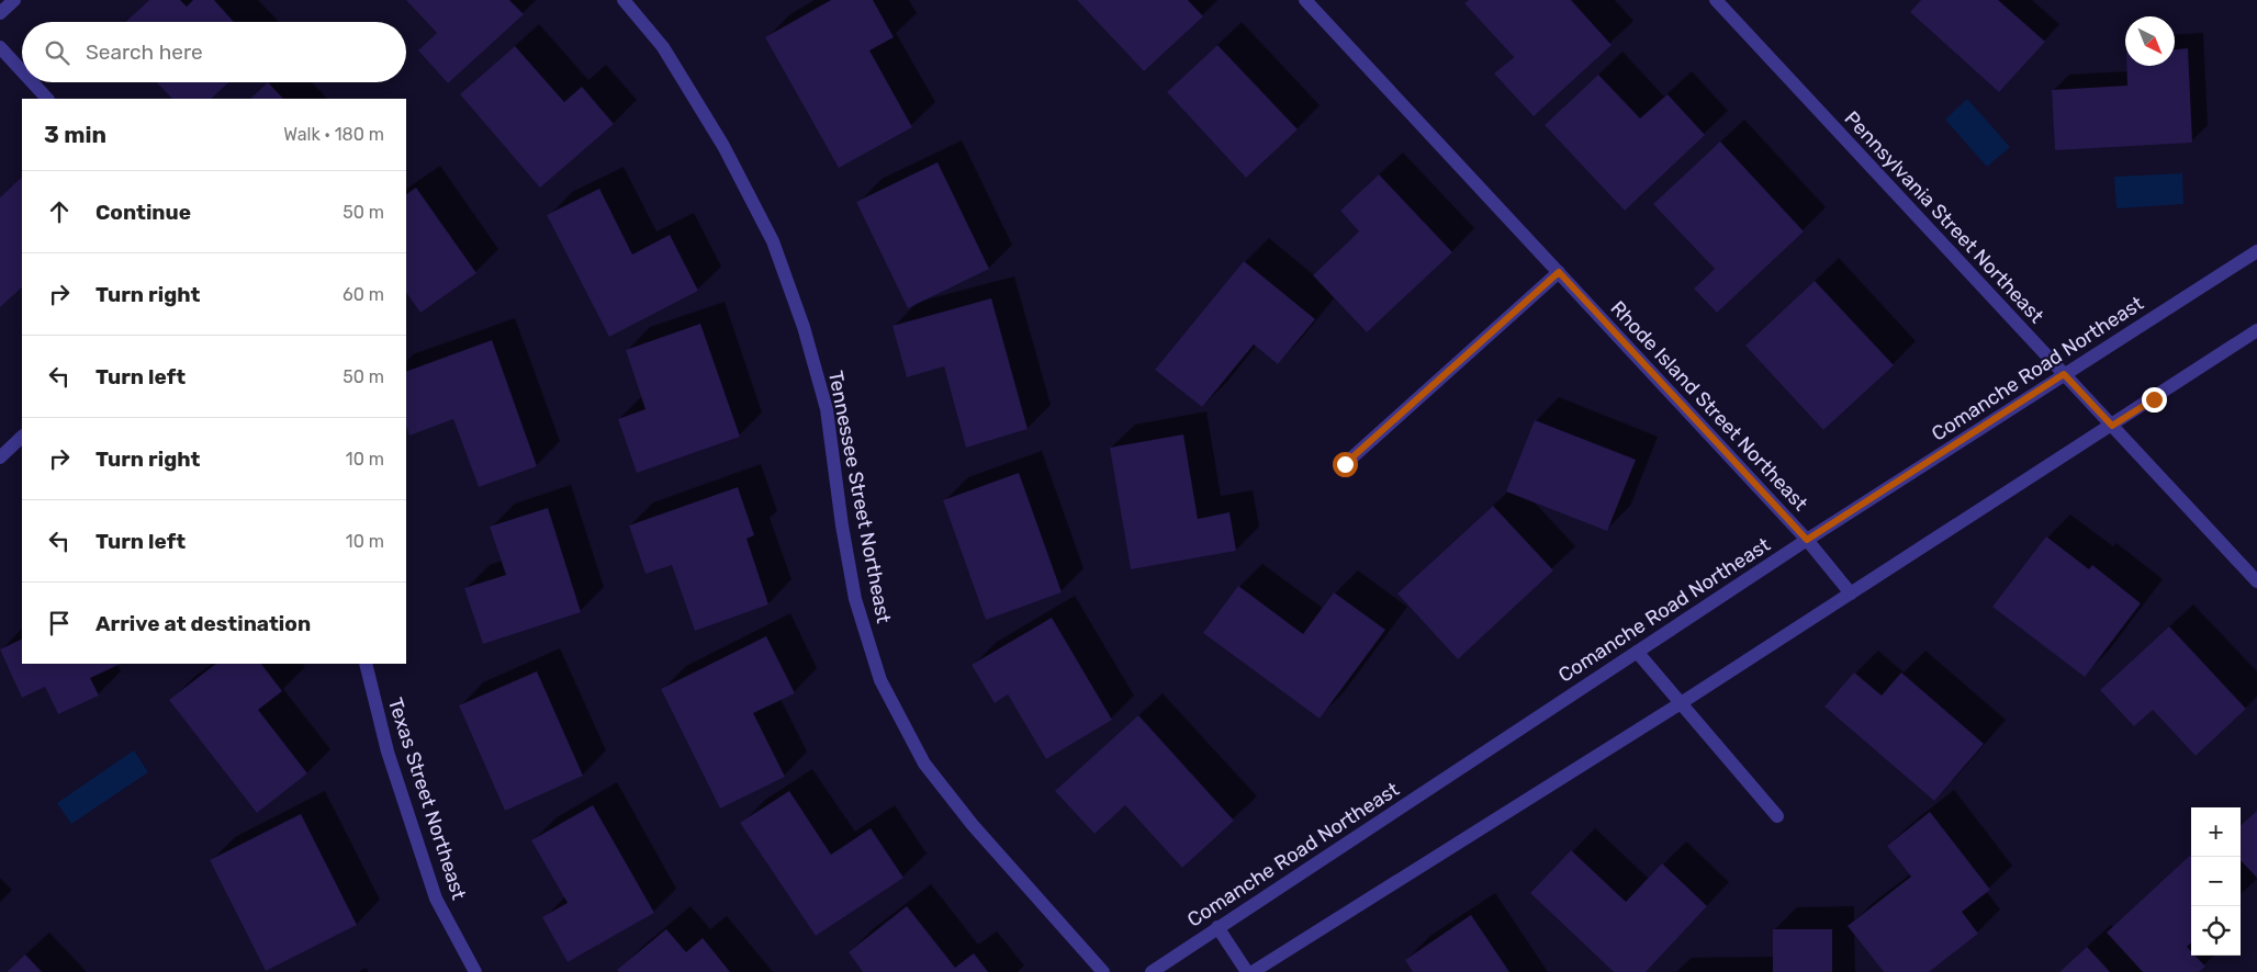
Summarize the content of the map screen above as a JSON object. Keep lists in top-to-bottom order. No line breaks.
{"streets":{"street":["Pennsylvania Street Northeast","Comanche Road Northeast","Rhode Island Street Northeast","Tennessee Street Northeast","Texas Street Northeast"]},"crossings":[["Pennsylvania Street Northeast","Comanche Road Northeast"],["Comanche Road Northeast","Rhode Island Street Northeast"]],"north":"bottom right","page":{"search":"Search here","heading":["3 min","Walk · 180 m"],"list":[["Continue","50 m"],["Turn right","60 m"],["Turn left","50 m"],["Turn right","10 m"],["Turn left","10 m"],"Arrive at destination"],"map_buttons":["+","−"]}}
